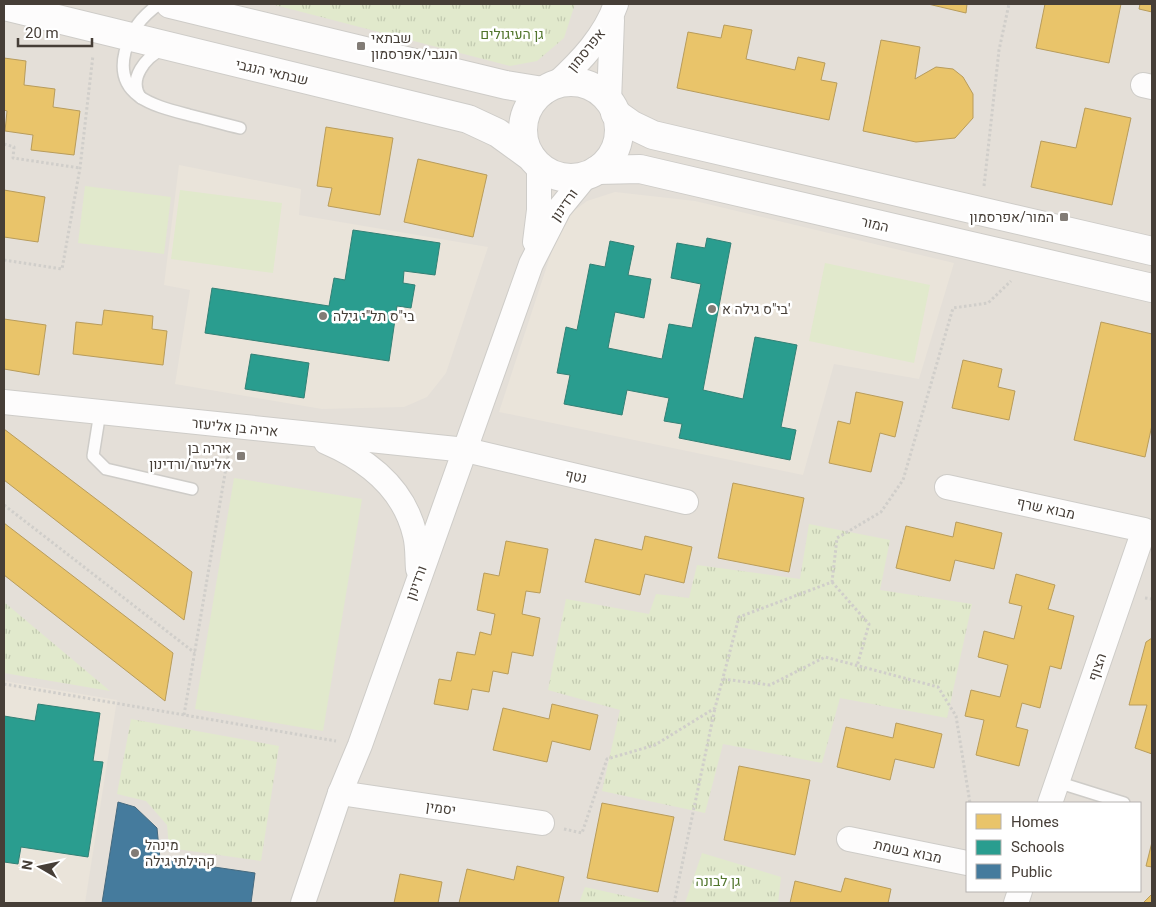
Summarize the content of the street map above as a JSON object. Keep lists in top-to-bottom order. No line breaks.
{"streets":{"street":["אפרסמון","שבתאי הנגבי","ורדינון","המור","אריה בן אליעזר","נטף","מבוא שרף","הצוף","יסמין","מבוא בשמת"]},"crossings":[["אפרסמון","שבתאי הנגבי"],["אפרסמון","ורדינון"],["אפרסמון","המור"],["שבתאי הנגבי","ורדינון"],["שבתאי הנגבי","המור"],["ורדינון","המור"],["ורדינון","אריה בן אליעזר"],["ורדינון","נטף"],["ורדינון","יסמין"],["אריה בן אליעזר","נטף"],["מבוא שרף","הצוף"]],"parks":["גן העיגולים","גן לבונה"],"places":{"transit":["שבתאי הנגבי/אפרסמון","המור/אפרסמון","אריה בן אליעזר/ורדינון"],"other":["בי\"ס גילה א'","בי\"ס תל\"י גילה","מינהל קהילתי גילה"]},"legend":["Homes","Schools","Public"],"scale_bar":"20 m","north":"left"}
